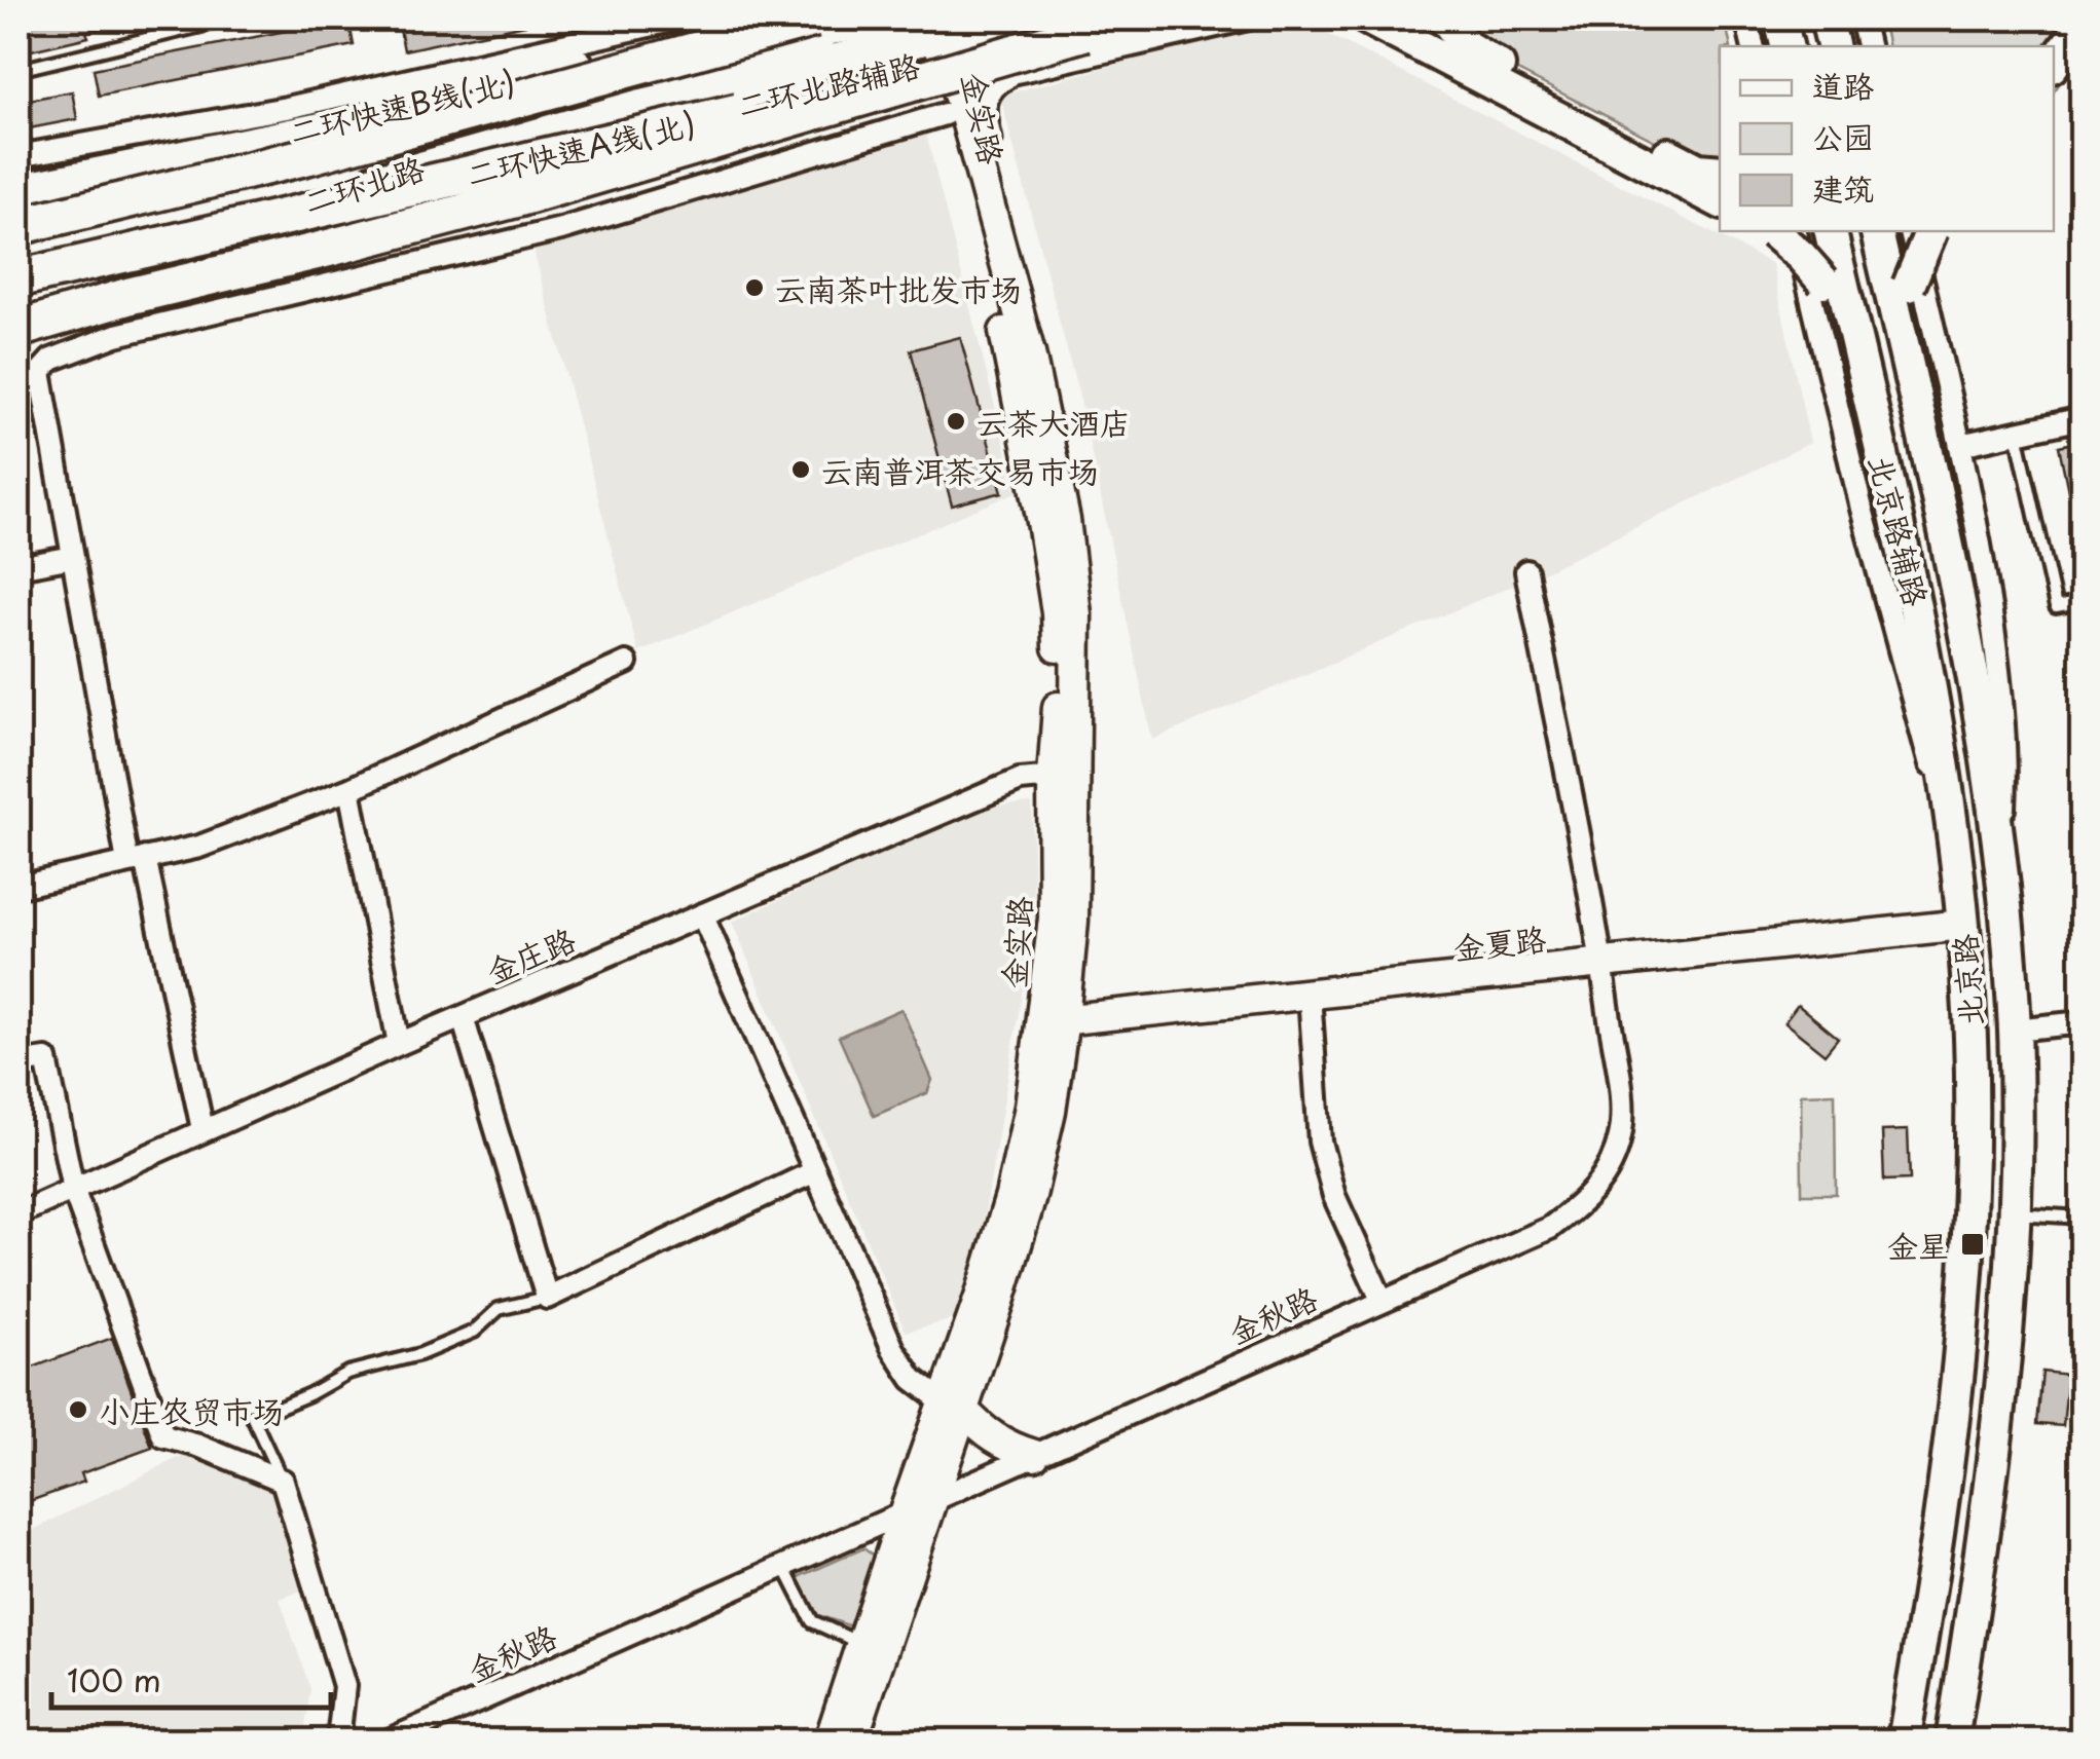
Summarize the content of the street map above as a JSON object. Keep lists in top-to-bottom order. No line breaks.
{"streets":{"highway":["二环快速B线(北)","二环快速A线(北)"],"main road":["二环北路","北京路"],"street":["二环北路辅路","金实路","北京路辅路","金夏路","金庄路","金秋路"]},"crossings":[["二环北路辅路","金实路"],["二环北路辅路","二环北路"],["金实路","二环北路"],["金实路","金夏路"],["金实路","金庄路"],["金实路","金秋路"],["北京路辅路","北京路"],["金夏路","北京路"],["金夏路","金秋路"]],"places":{"other":["云南茶叶批发市场","云茶大酒店","云南普洱茶交易市场","小庄农贸市场"],"transit":["金星"]},"legend":["道路","公园","建筑"],"scale_bar":"100 m"}
